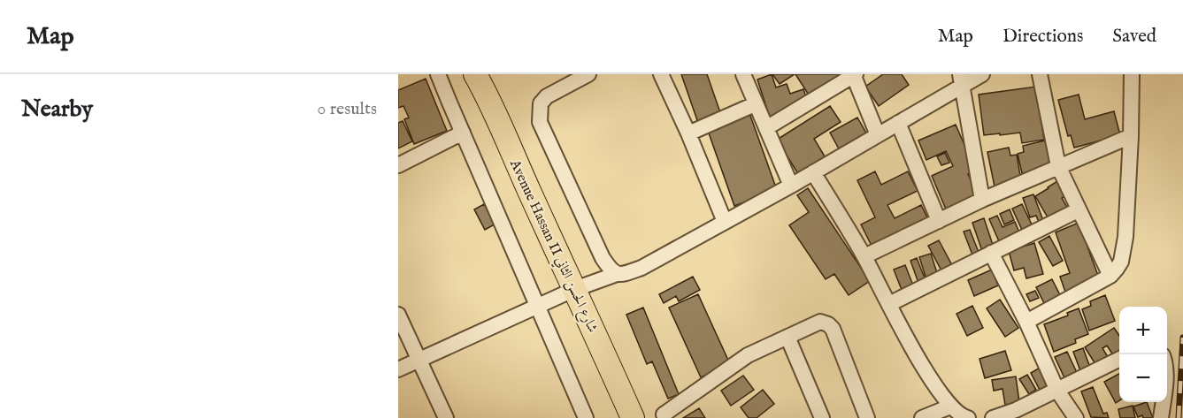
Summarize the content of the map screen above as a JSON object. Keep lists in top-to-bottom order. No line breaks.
{"streets":{"main road":["Avenue Hassan II شارع الحسن الثاني"]},"page":{"header":"Map","nav":["Map","Directions","Saved"],"heading":["Nearby","0 results"],"map_buttons":["+","−"]}}
